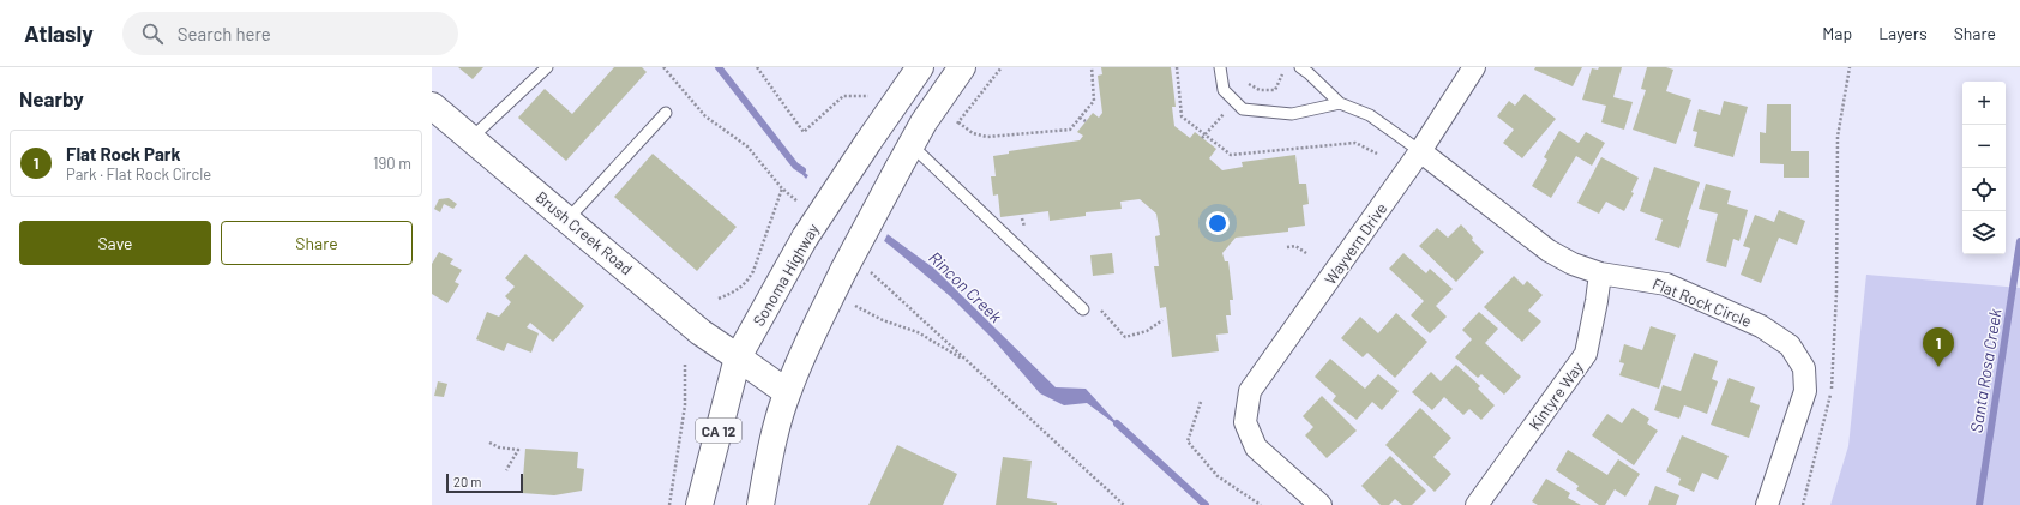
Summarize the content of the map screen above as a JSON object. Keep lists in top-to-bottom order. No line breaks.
{"streets":{"main road":["Brush Creek Road","Sonoma Highway","CA 12"],"street":["Wayvern Drive","Flat Rock Circle","Kintyre Way"]},"crossings":[["Brush Creek Road","Sonoma Highway"],["Wayvern Drive","Flat Rock Circle"],["Flat Rock Circle","Kintyre Way"]],"water":["Rincon Creek","Santa Rosa Creek"],"scale_bar":"20 m","page":{"header":"Atlasly","search":"Search here","nav":["Map","Layers","Share"],"heading":"Nearby","map_buttons":["+","−"],"list":[{"mark":"1","name":"Flat Rock Park","note":"Park · Flat Rock Circle","value":"190 m"}],"buttons":["Save","Share"],"pins":"1","scale":"20 m"}}
